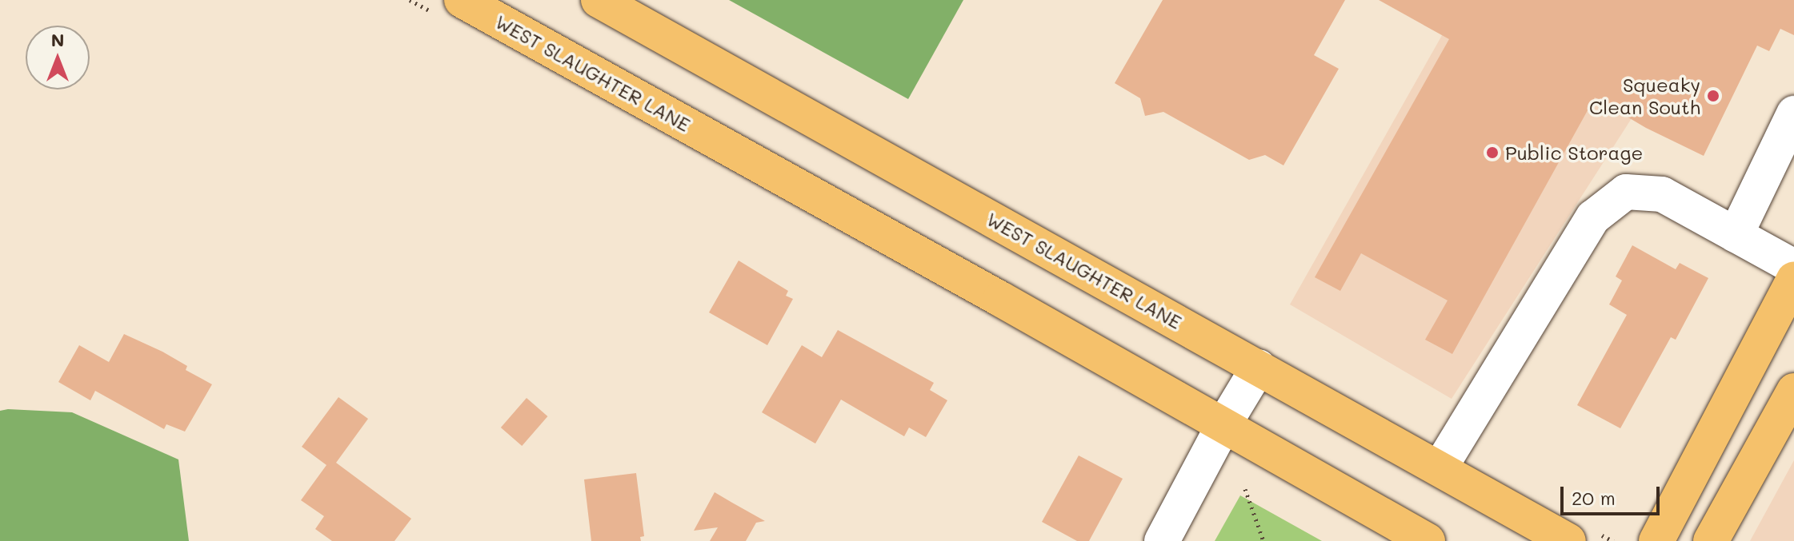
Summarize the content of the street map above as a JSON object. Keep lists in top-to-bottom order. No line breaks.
{"streets":{"main road":["WEST SLAUGHTER LANE"]},"places":["Squeaky Clean South","Public Storage"],"scale_bar":"20 m","north":"top"}
